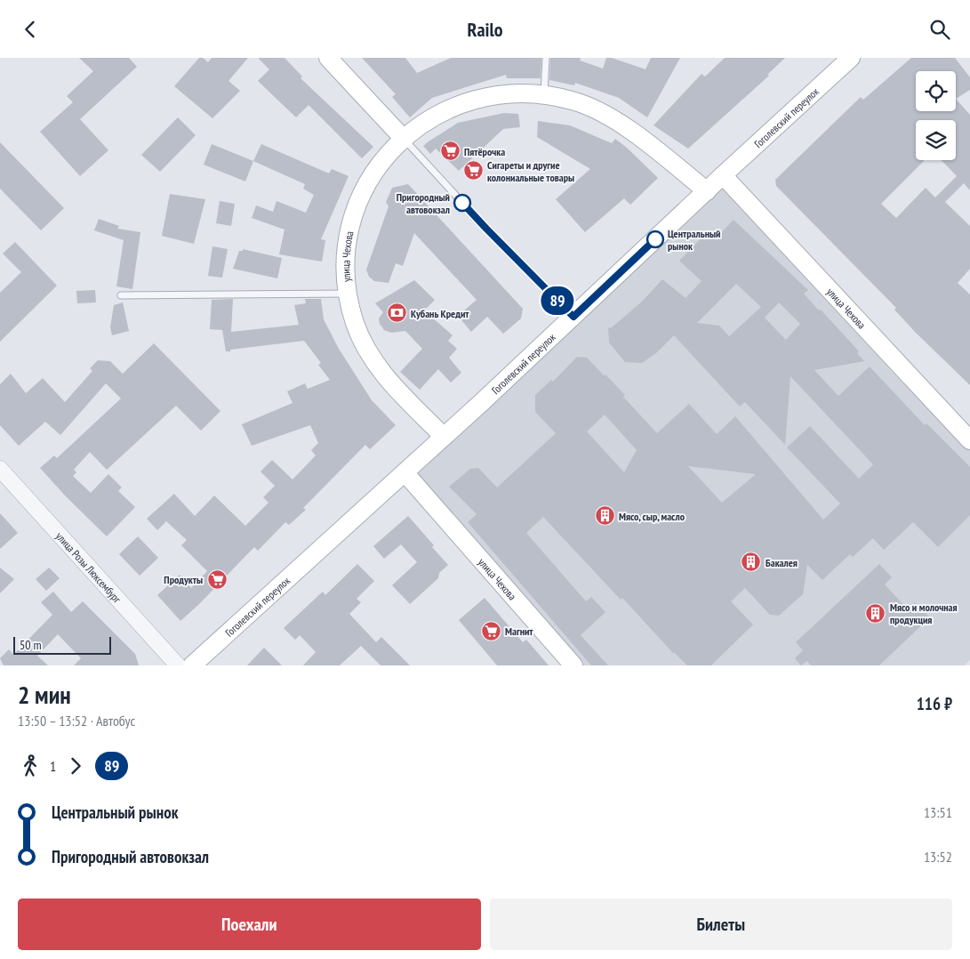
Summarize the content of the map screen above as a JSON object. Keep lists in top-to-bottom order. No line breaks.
{"streets":{"main road":["Гоголевский переулок","улица Чехова"],"street":["улица Розы Люксембург"]},"crossings":[["Гоголевский переулок","улица Чехова"]],"places":{"supermarket":["Пятёрочка","Сигареты и другие колониальные товары","Продукты","Магнит"],"other":["Пригородный автовокзал","Центральный рынок"],"bank":["Кубань Кредит"],"building":["Мясо, сыр, масло","Бакалея","Мясо и молочная продукция"]},"lines":["bus line 89"],"scale_bar":"50 m","page":{"header":"Railo","on_map":"89","scale":"50 m","heading":["2 мин","13:50 – 13:52 · Автобус","116 ₽"],"legs":["1","89"],"list":[{"name":"Центральный рынок","value":"13:51"},{"name":"Пригородный автовокзал","value":"13:52"}],"buttons":["Поехали","Билеты"]}}
